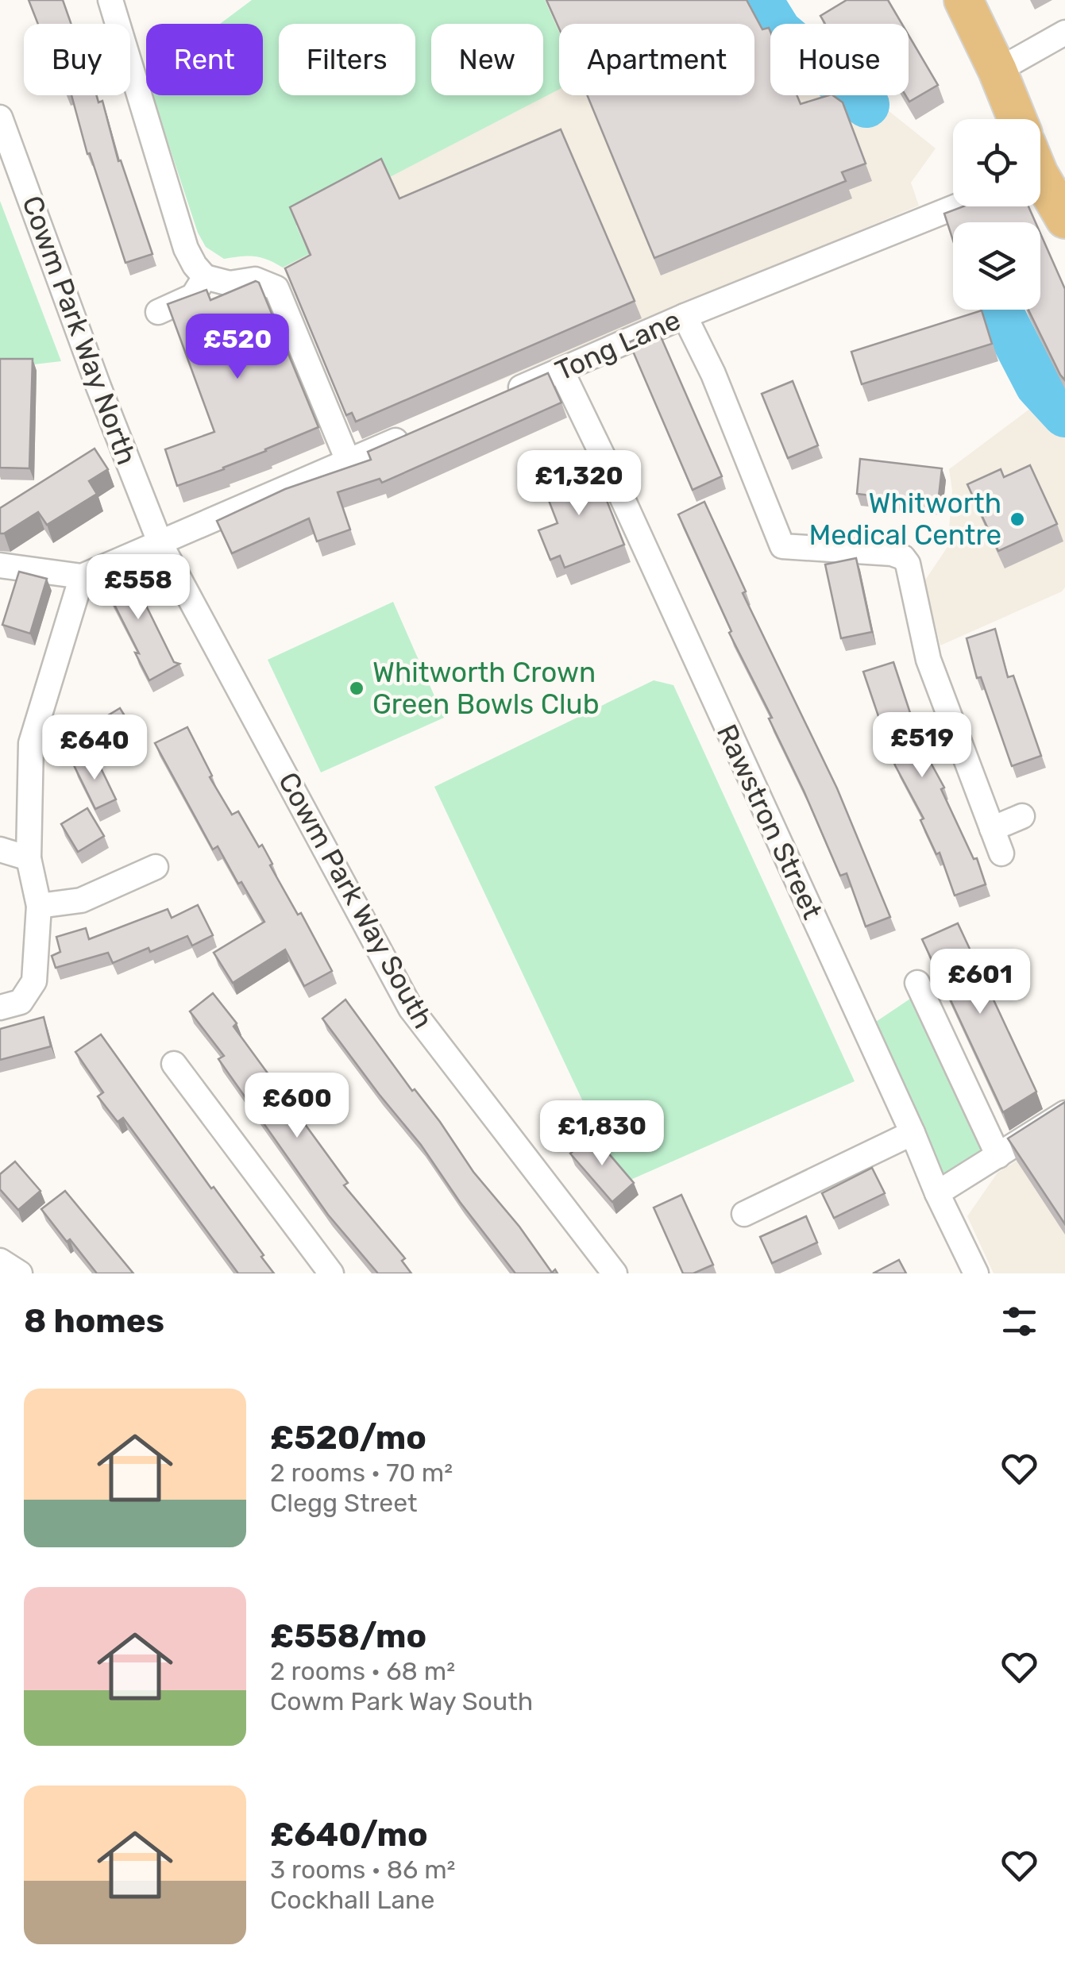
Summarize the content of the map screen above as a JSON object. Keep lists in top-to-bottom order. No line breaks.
{"streets":{"street":["Cowm Park Way North","Tong Lane","Rawstron Street","Cowm Park Way South"]},"crossings":[["Cowm Park Way North","Cowm Park Way South"],["Tong Lane","Rawstron Street"]],"places":["Whitworth Medical Centre","Whitworth Crown Green Bowls Club"],"page":{"chip":["Buy","Rent","Filters","New","Apartment","House"],"price":["£520","£1,320","£558","£519","£640","£601","£600","£1,830"],"heading":"8 homes","list":[{"name":"£520/mo","note":"2 rooms · 70 m² · Clegg Street"},{"name":"£558/mo","note":"2 rooms · 68 m² · Cowm Park Way South"},{"name":"£640/mo","note":"3 rooms · 86 m² · Cockhall Lane"}]}}
